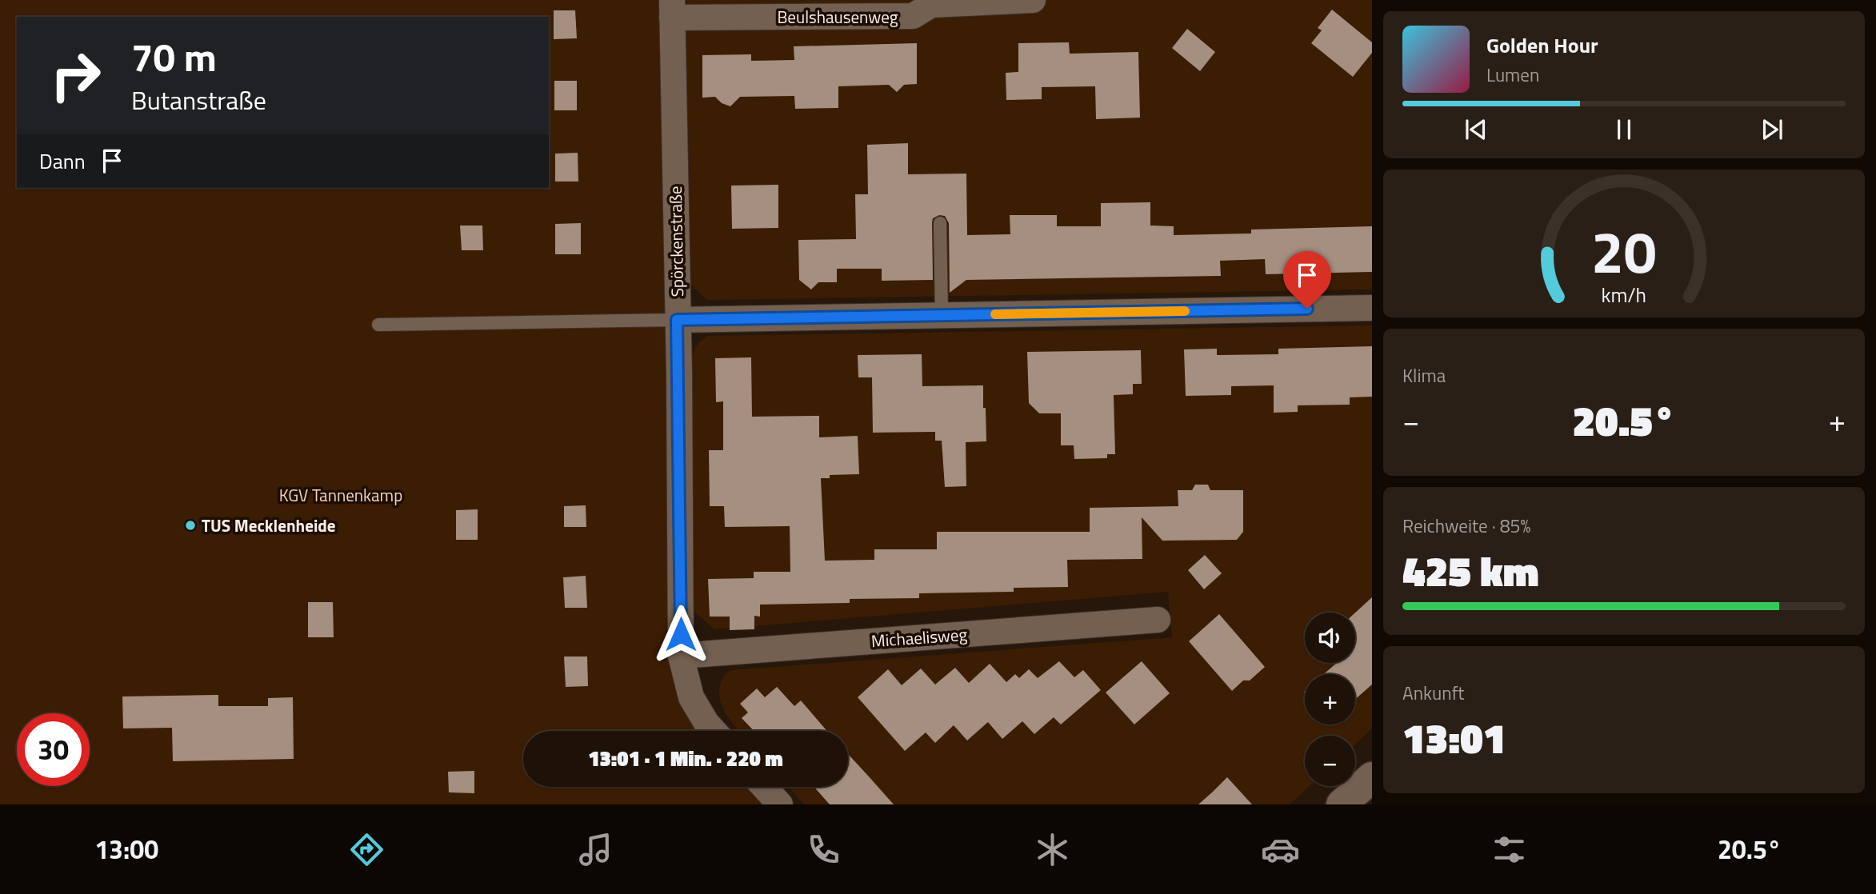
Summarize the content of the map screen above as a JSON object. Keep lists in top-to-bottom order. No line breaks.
{"streets":{"street":["Beulshausenweg","Spörckenstraße","Michaelisweg"]},"crossings":[["Beulshausenweg","Spörckenstraße"],["Spörckenstraße","Michaelisweg"]],"parks":["KGV Tannenkamp"],"places":["TUS Mecklenheide"],"page":{"turn":["70 m","Butanstraße"],"song":["Golden Hour","Lumen"],"then":"Dann","tile":["Klima",["Reichweite · 85%","425 km"],["Ankunft","13:01"]],"heat":["−","20.5°","+"],"map_buttons":["+","−"],"limit":"30","trip":"13:01 · 1 Min. · 220 m","tabs":["13:00","20.5°"],"gauge":["20","km/h"]}}
